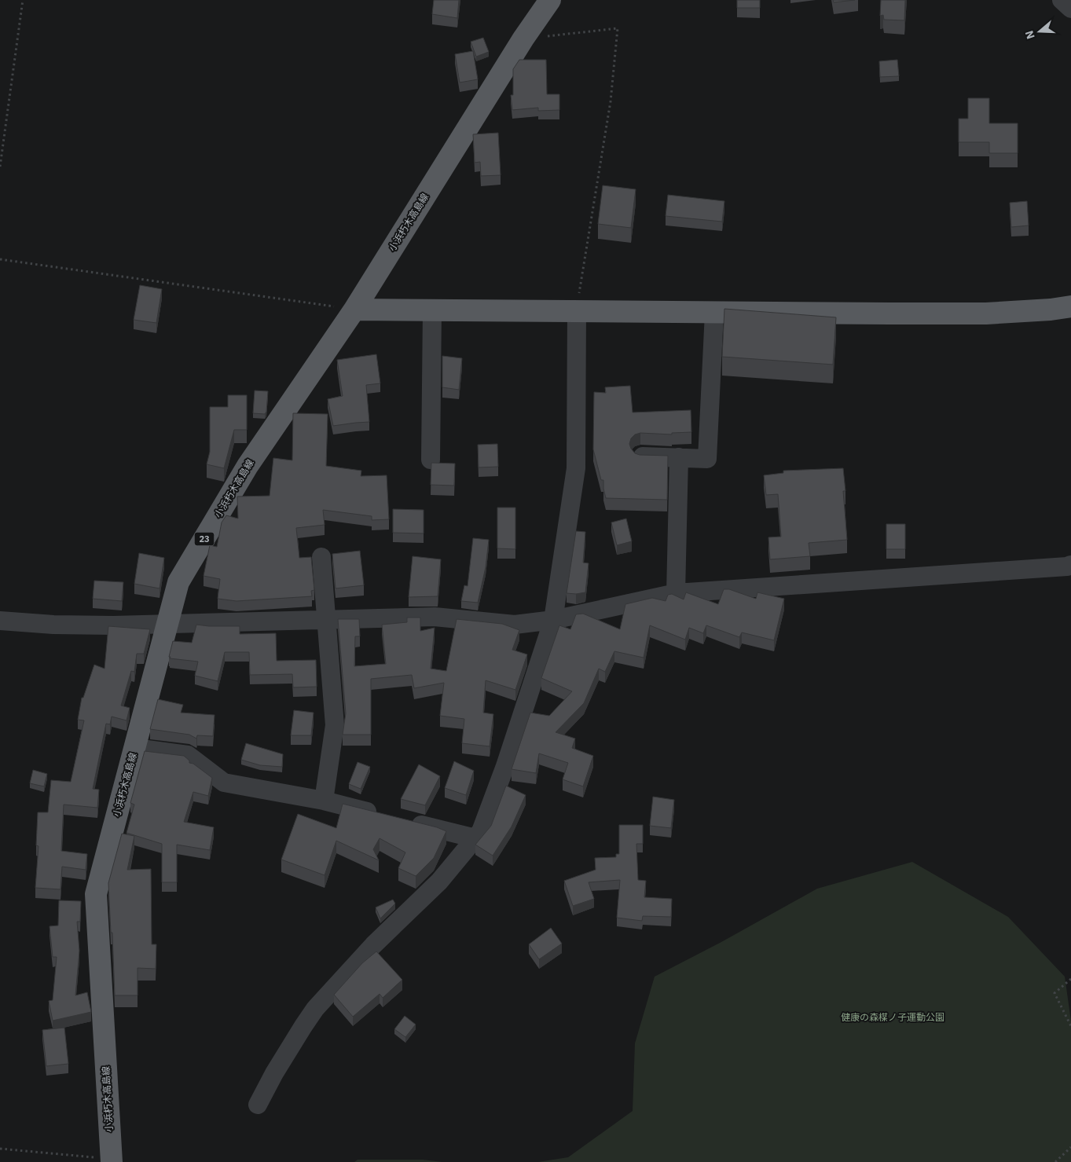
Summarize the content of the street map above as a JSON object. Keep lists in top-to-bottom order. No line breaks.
{"streets":{"main road":["小浜朽木高島線","23"]},"parks":["健康の森楳ノ子運動公園"],"north":"left"}
